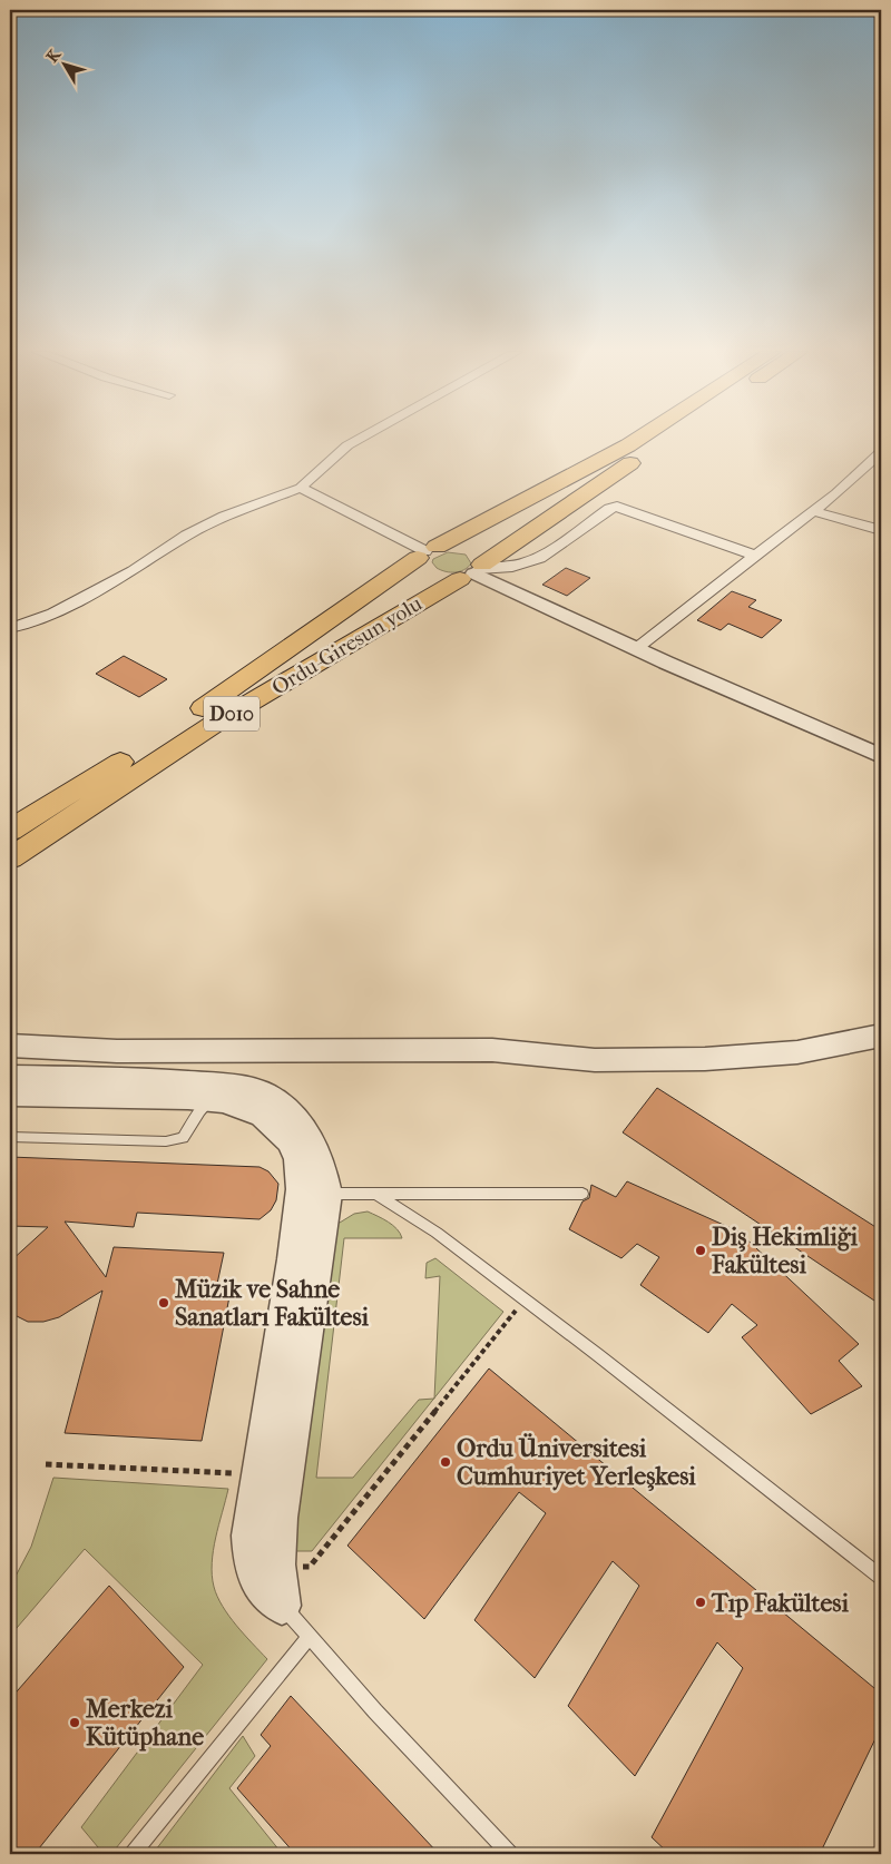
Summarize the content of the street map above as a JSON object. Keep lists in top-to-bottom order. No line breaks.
{"streets":{"highway":["Ordu-Giresun yolu","D010"]},"places":["Diş Hekimliği Fakültesi","Müzik ve Sahne Sanatları Fakültesi","Ordu Üniversitesi Cumhuriyet Yerleşkesi","Tıp Fakültesi","Merkezi Kütüphane"],"north":"top left"}
